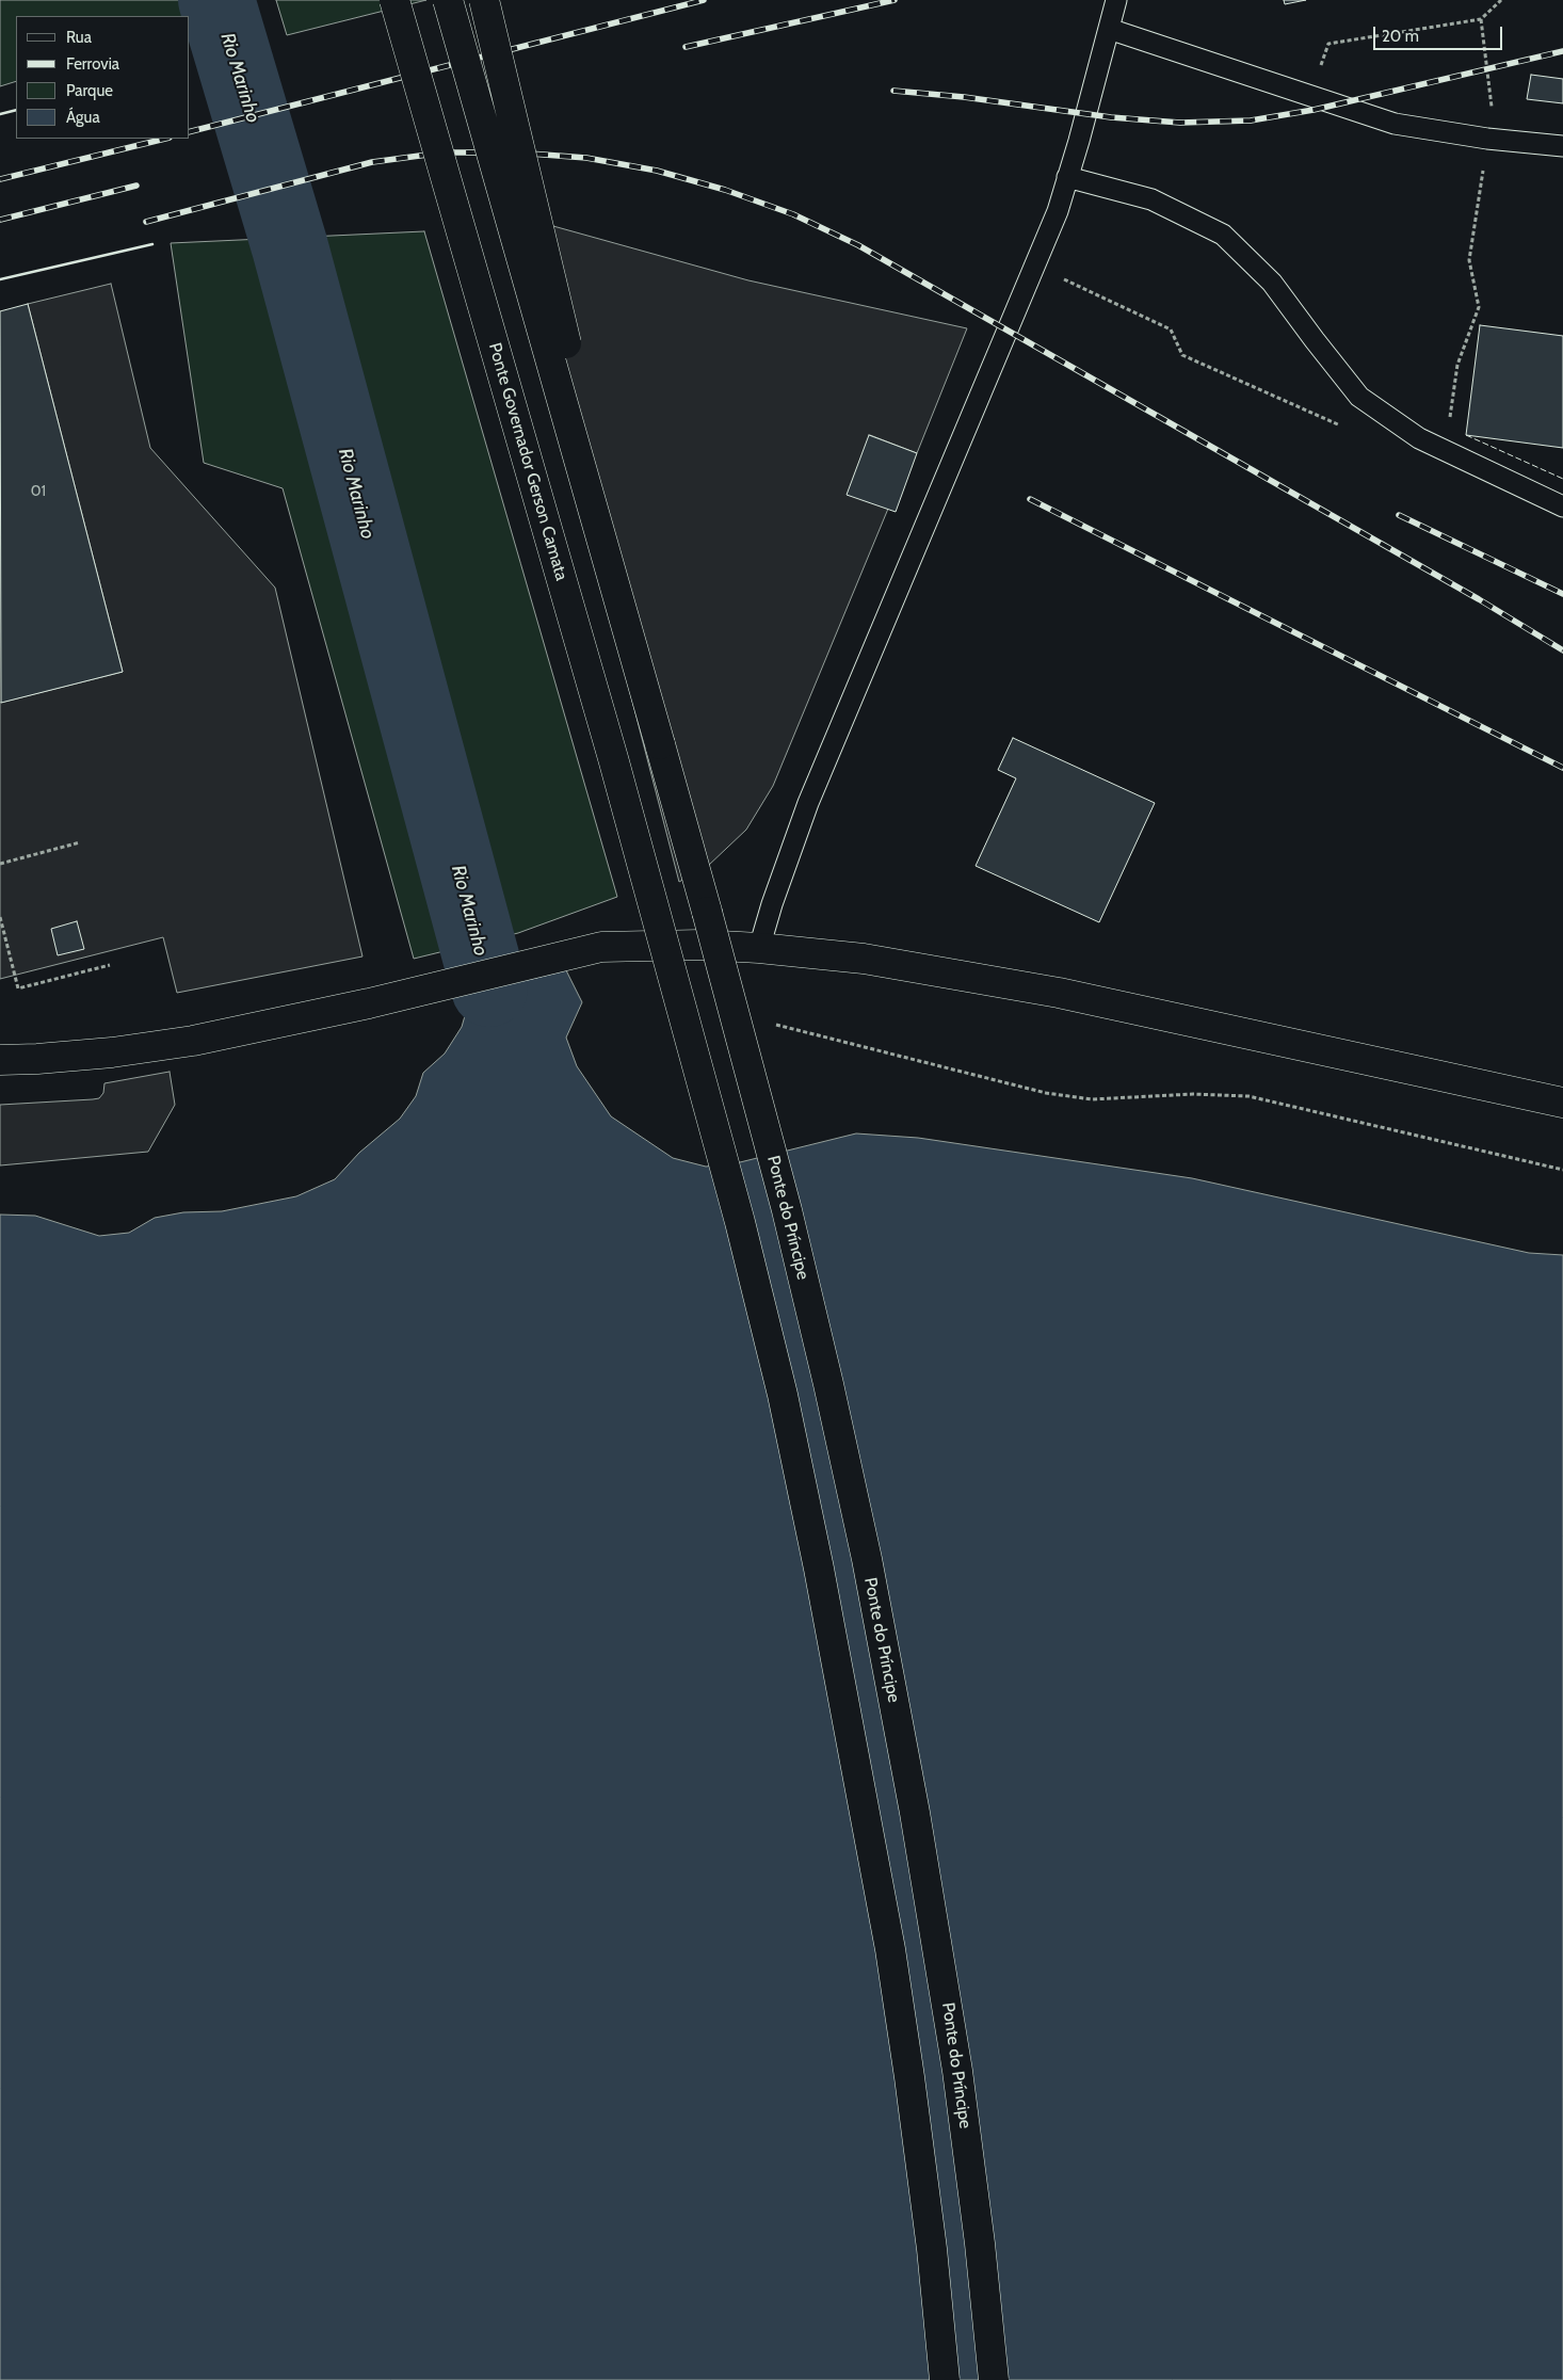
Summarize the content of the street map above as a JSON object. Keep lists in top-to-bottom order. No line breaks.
{"streets":{"main road":["Ponte Governador Gerson Camata","Ponte do Príncipe"]},"water":["Rio Marinho"],"house_numbers":["01"],"legend":["Rua","Ferrovia","Parque","Água"],"scale_bar":"20 m"}
